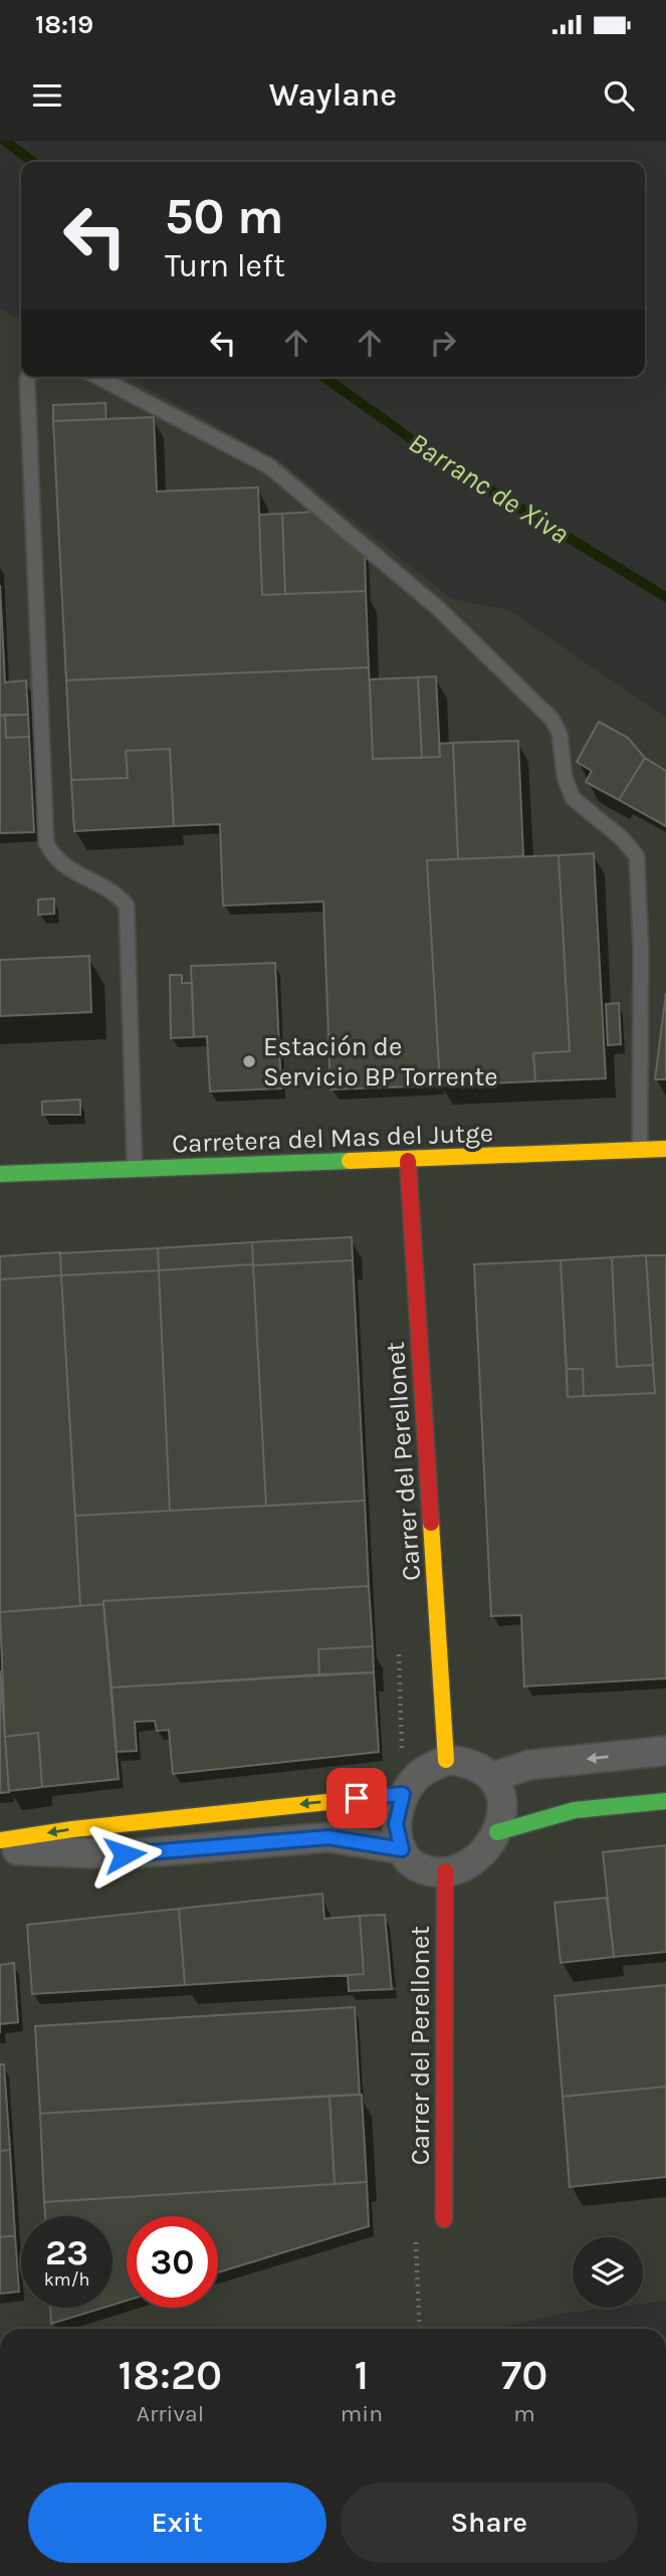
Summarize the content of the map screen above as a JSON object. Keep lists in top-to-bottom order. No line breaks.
{"streets":{"street":["Carretera del Mas del Jutge","Carrer del Perellonet"]},"crossings":[["Carretera del Mas del Jutge","Carrer del Perellonet"]],"water":["Barranc de Xiva"],"places":["Estación de Servicio BP Torrente"],"page":{"status":"18:19","header":"Waylane","turn":["50 m","Turn left"],"speed":"23 km/h","limit":"30","eta":["18:20","Arrival","1","min","70","m"],"buttons":["Exit","Share"]}}
